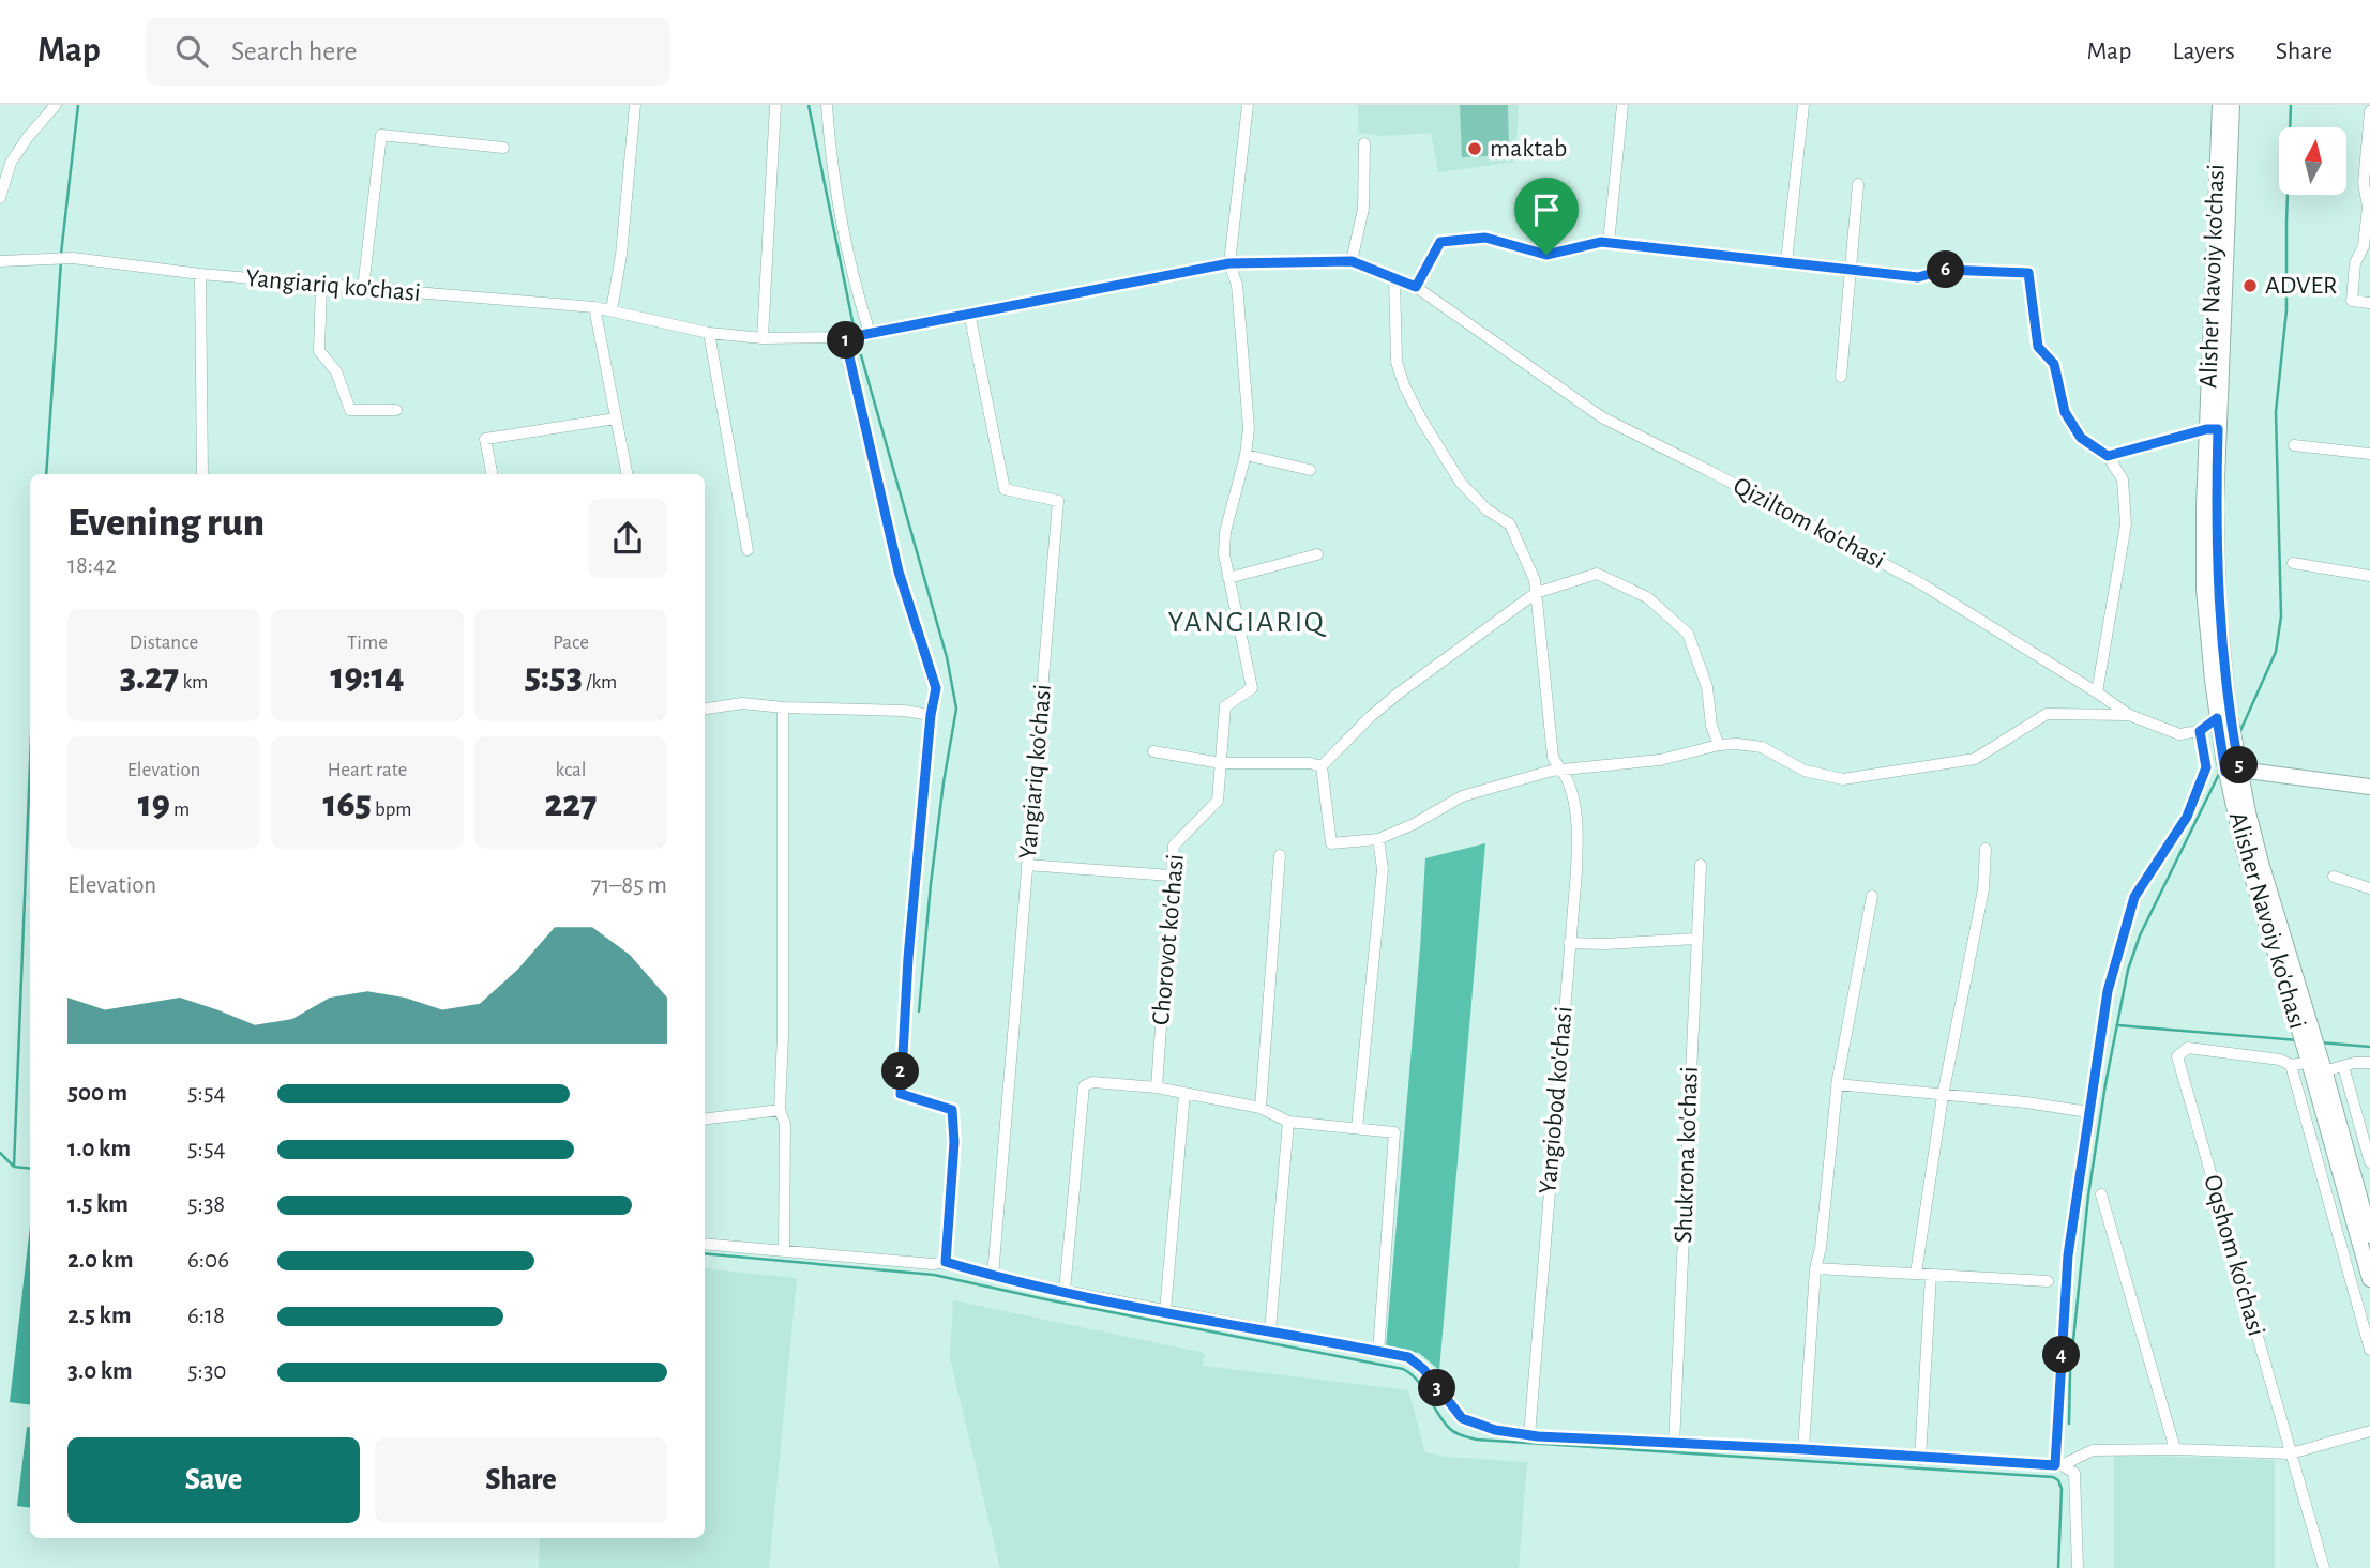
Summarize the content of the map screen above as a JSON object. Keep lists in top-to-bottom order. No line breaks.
{"streets":{"main road":["Alisher Navoiy ko'chasi"],"street":["Yangiariq ko'chasi","Qiziltom ko'chasi","Chorovot ko'chasi","Yangiobod ko'chasi","Shukrona ko'chasi","Oqshom ko'chasi"]},"districts":["YANGIARIQ"],"places":["maktab","ADVER"],"north":"top","page":{"header":"Map","search":"Search here","nav":["Map","Layers","Share"],"pins":["6","1","5","2","4","3"],"heading":["Evening run","18:42"],"stats":[["Distance","3.27 km"],["Time","19:14"],["Pace","5:53 /km"],["Elevation","19 m"],["Heart rate","165 bpm"],["kcal","227"]],"chart":["Elevation","71–85 m"],"list":[{"name":"500 m","note":"5:54"},{"name":"1.0 km","note":"5:54"},{"name":"1.5 km","note":"5:38"},{"name":"2.0 km","note":"6:06"},{"name":"2.5 km","note":"6:18"},{"name":"3.0 km","note":"5:30"}],"buttons":["Save","Share"]}}
